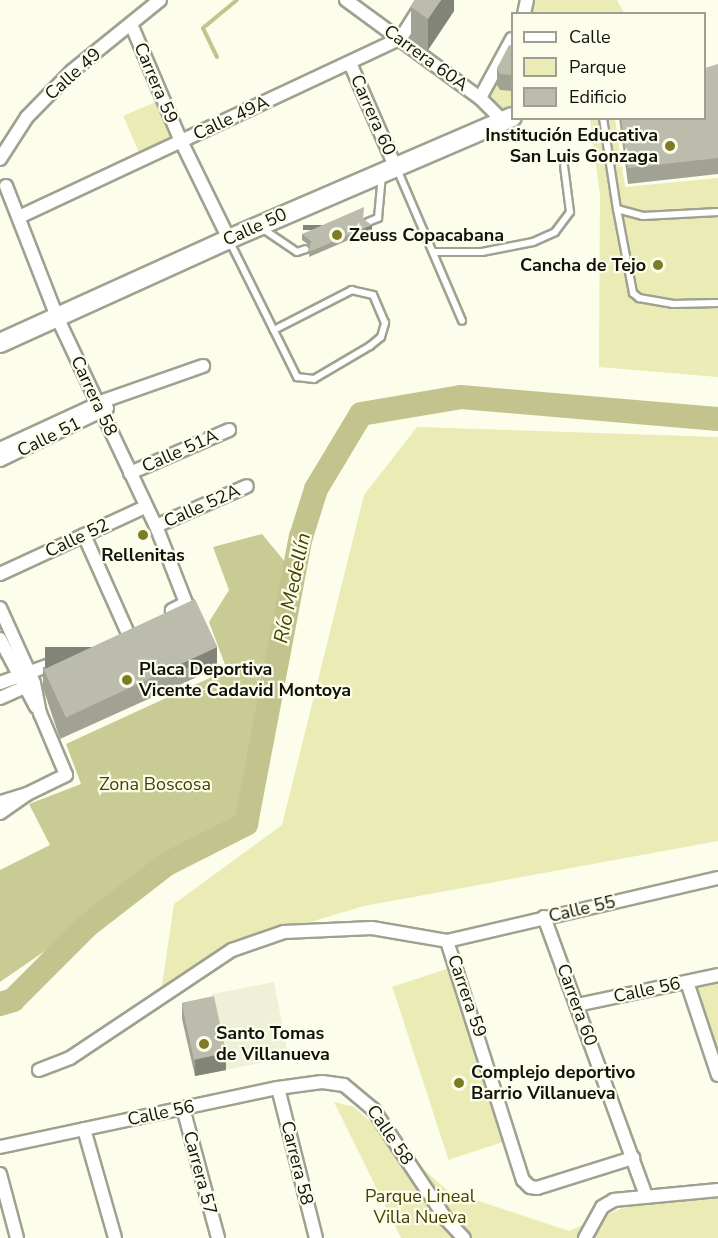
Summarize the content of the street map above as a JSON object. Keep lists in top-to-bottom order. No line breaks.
{"streets":{"main road":["Calle 50"],"street":["Carrera 60A","Calle 49","Carrera 59","Carrera 60","Calle 49A","Carrera 58","Calle 51","Calle 51A","Calle 52A","Calle 52","Calle 55","Calle 56","Calle 58","Carrera 57"]},"crossings":[["Carrera 60A","Calle 49A"],["Carrera 60A","Calle 50"],["Calle 49","Carrera 59"],["Carrera 59","Carrera 60"],["Carrera 59","Calle 49A"],["Carrera 59","Calle 50"],["Carrera 59","Calle 55"],["Carrera 60","Calle 49A"],["Carrera 60","Calle 50"],["Carrera 60","Calle 55"],["Carrera 60","Calle 56"],["Calle 49A","Carrera 58"],["Calle 50","Carrera 58"],["Carrera 58","Calle 51"],["Carrera 58","Calle 51A"],["Carrera 58","Calle 52A"],["Carrera 58","Calle 52"],["Carrera 58","Calle 56"],["Calle 56","Calle 58"],["Calle 56","Carrera 57"]],"water":["Río Medellín"],"parks":["Zona Boscosa","Parque Lineal Villa Nueva"],"places":["Institución Educativa San Luis Gonzaga","Zeuss Copacabana","Cancha de Tejo","Rellenitas","Placa Deportiva Vicente Cadavid Montoya","Santo Tomas de Villanueva","Complejo deportivo Barrio Villanueva"],"legend":["Calle","Parque","Edificio"]}
